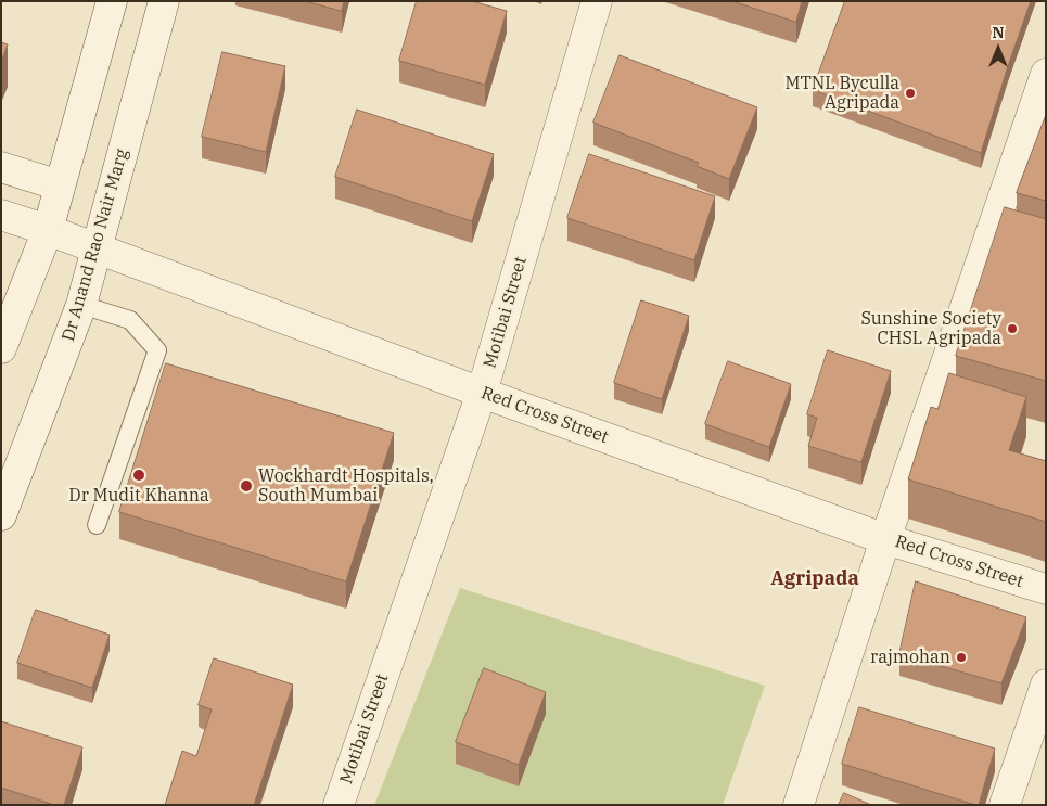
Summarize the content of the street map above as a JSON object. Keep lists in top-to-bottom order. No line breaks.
{"streets":{"street":["Dr Anand Rao Nair Marg","Motibai Street","Red Cross Street"]},"crossings":[["Dr Anand Rao Nair Marg","Red Cross Street"],["Motibai Street","Red Cross Street"]],"districts":["Agripada"],"places":["MTNL Byculla Agripada","Sunshine Society CHSL Agripada","Dr Mudit Khanna","Wockhardt Hospitals, South Mumbai","rajmohan"],"north":"top"}
